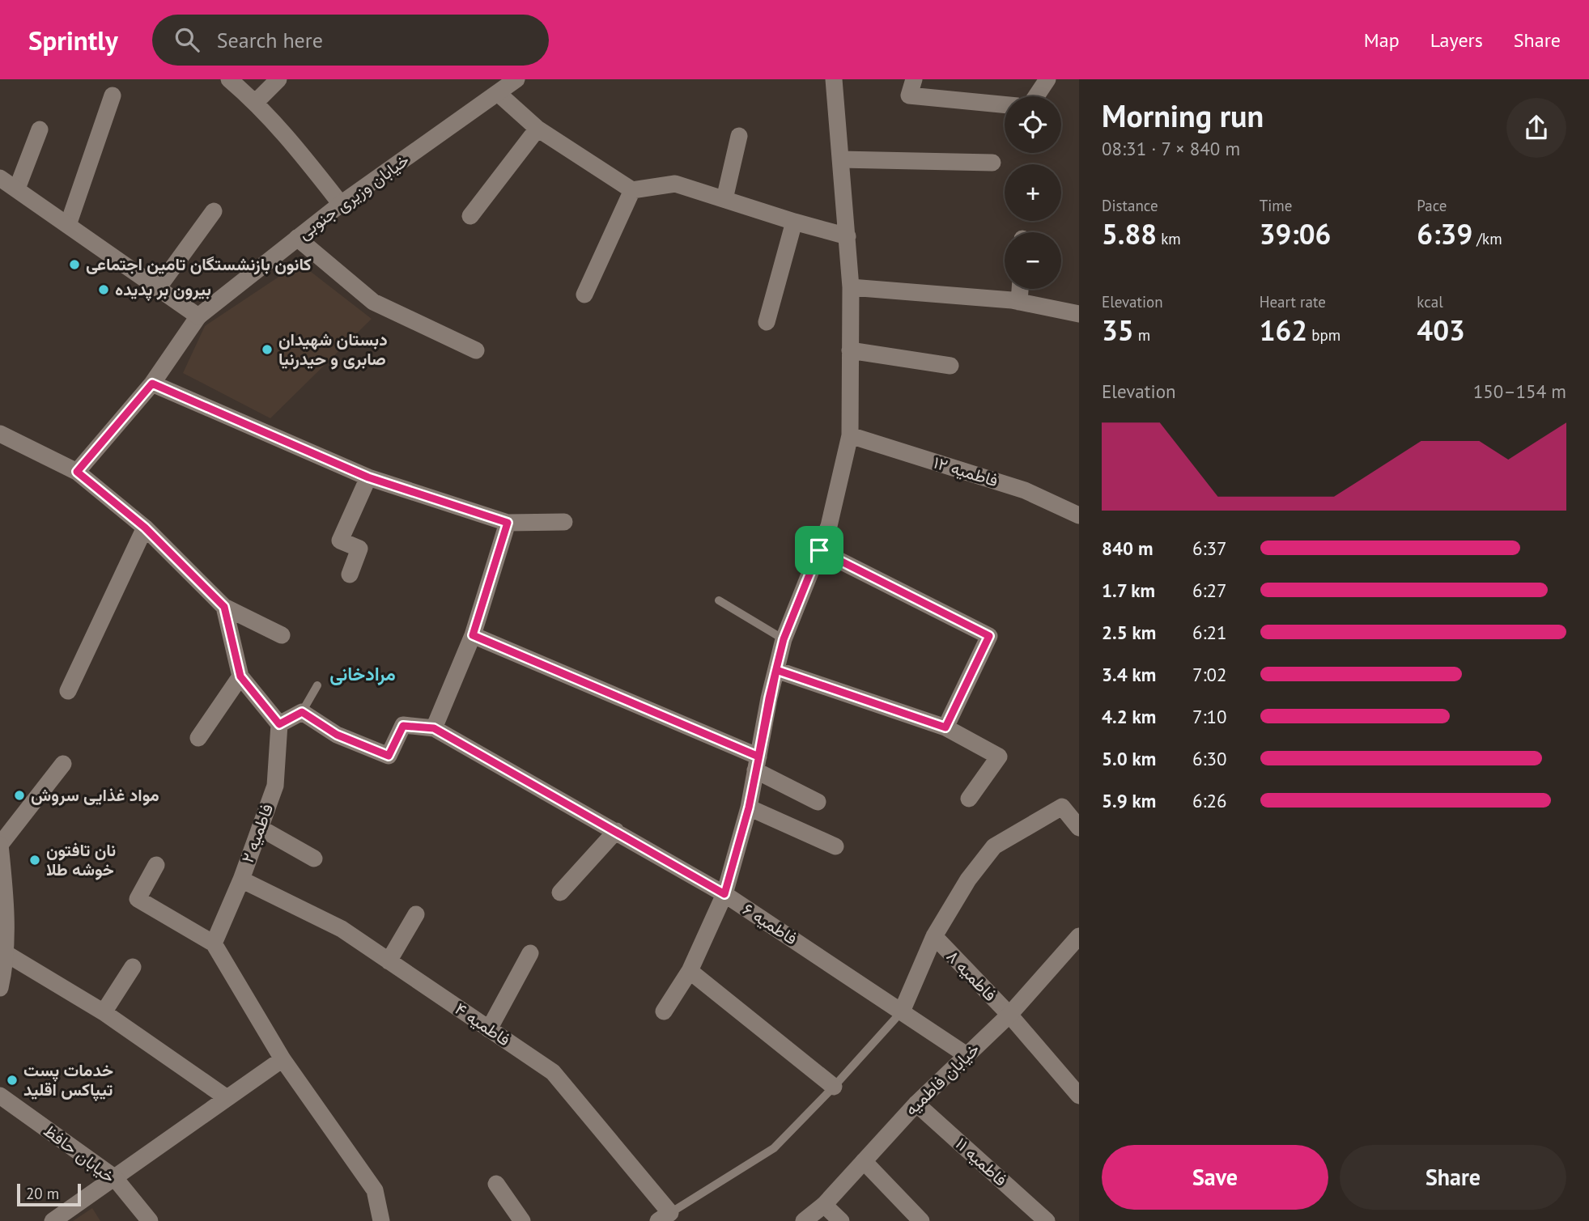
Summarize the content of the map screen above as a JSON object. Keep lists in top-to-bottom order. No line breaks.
{"streets":{"street":["خیابان وزیری جنوبی","فاطمیه ۱۲","فاطمیه ۲","فاطمیه ۶","فاطمیه ۸","فاطمیه ۴","خیابان فاطمیه","خیابان حافظ","فاطمیه ۱۱"]},"crossings":[["فاطمیه ۲","فاطمیه ۴"],["فاطمیه ۶","خیابان فاطمیه"],["فاطمیه ۸","خیابان فاطمیه"],["خیابان فاطمیه","فاطمیه ۱۱"]],"districts":["مرادخانی"],"places":["کانون بازنشستگان تامین اجتماعی","بیرون بر پدیده","دبستان شهیدان صابری و حیدرنیا","مواد غذایی سروش","نان تافتون خوشه طلا","خدمات پست تیپاکس اقلید"],"scale_bar":"20 m","page":{"header":"Sprintly","search":"Search here","nav":["Map","Layers","Share"],"heading":["Morning run","08:31 · 7 × 840 m"],"map_buttons":["+","−"],"stats":[["Distance","5.88 km"],["Time","39:06"],["Pace","6:39 /km"],["Elevation","35 m"],["Heart rate","162 bpm"],["kcal","403"]],"chart":["Elevation","150–154 m"],"list":[{"name":"840 m","note":"6:37"},{"name":"1.7 km","note":"6:27"},{"name":"2.5 km","note":"6:21"},{"name":"3.4 km","note":"7:02"},{"name":"4.2 km","note":"7:10"},{"name":"5.0 km","note":"6:30"},{"name":"5.9 km","note":"6:26"}],"buttons":["Save","Share"],"scale":"20 m"}}
